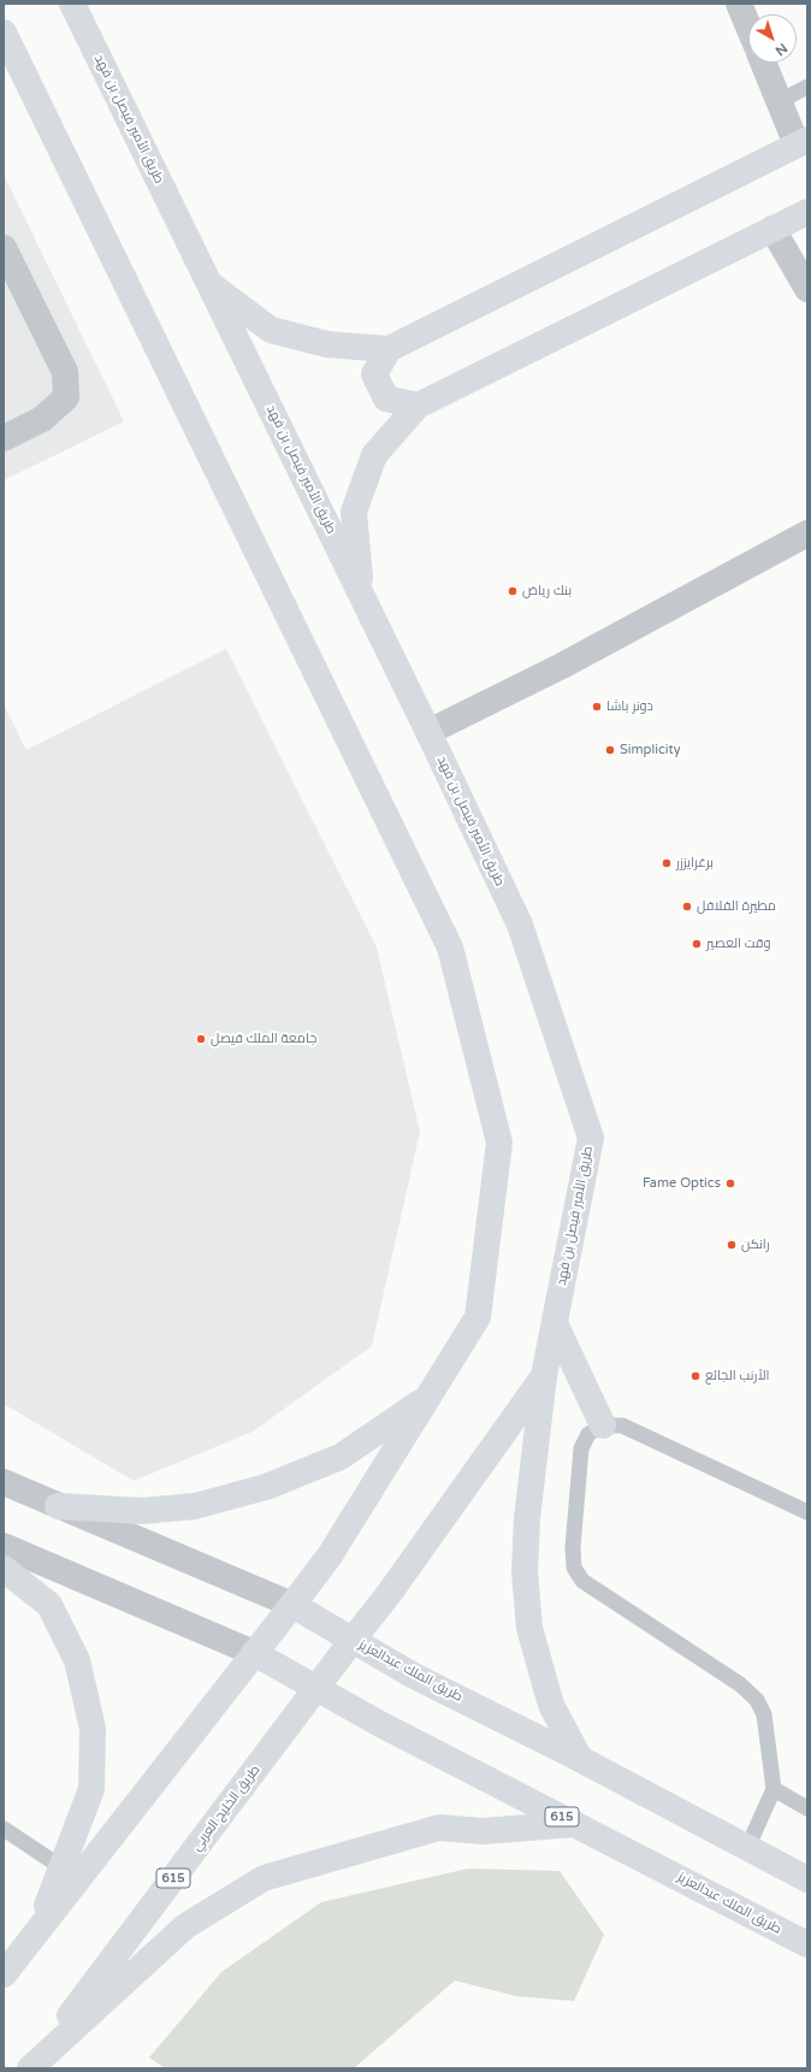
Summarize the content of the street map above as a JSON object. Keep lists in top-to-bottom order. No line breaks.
{"streets":{"main road":["طريق الأمير فيصل بن فهد","طريق الملك عبدالعزيز","طريق الخليج العربي","615"]},"crossings":[["طريق الأمير فيصل بن فهد","طريق الملك عبدالعزيز"],["طريق الأمير فيصل بن فهد","طريق الخليج العربي"],["طريق الملك عبدالعزيز","طريق الخليج العربي"]],"places":["بنك رياض","دونر باشا","Simplicity","برغرايززر","مطيرة الفلافل","وقت العصير","جامعة الملك فيصل","Fame Optics","رانكن","الأرنب الجاىٔع"],"north":"bottom right"}
